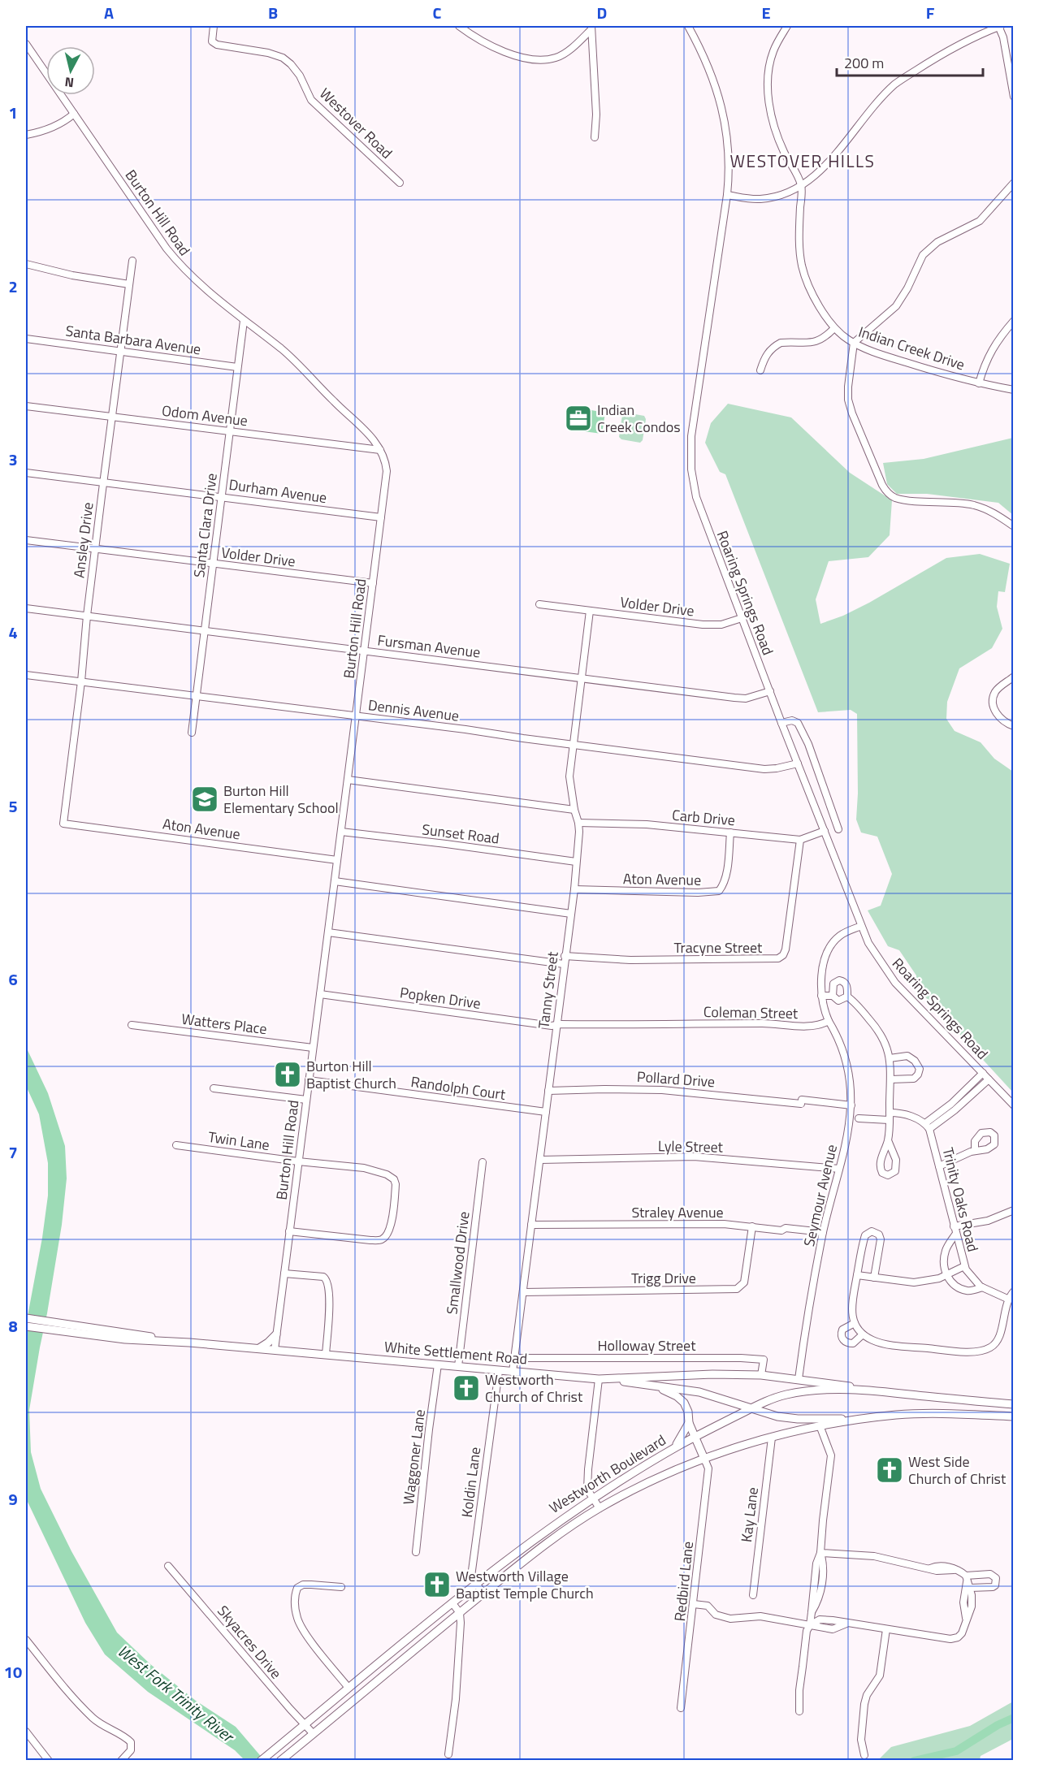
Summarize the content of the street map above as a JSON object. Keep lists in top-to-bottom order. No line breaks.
{"streets":{"main road":["White Settlement Road","Westworth Boulevard"],"street":["Westover Road","Burton Hill Road","Santa Barbara Avenue","Indian Creek Drive","Odom Avenue","Durham Avenue","Santa Clara Drive","Ansley Drive","Volder Drive","Roaring Springs Road","Fursman Avenue","Dennis Avenue","Carb Drive","Aton Avenue","Sunset Road","Tracyne Street","Tanny Street","Popken Drive","Coleman Street","Watters Place","Pollard Drive","Randolph Court","Twin Lane","Lyle Street","Seymour Avenue","Trinity Oaks Road","Straley Avenue","Smallwood Drive","Trigg Drive","Holloway Street","Waggoner Lane","Koldin Lane","Kay Lane","Redbird Lane","Skyacres Drive"]},"crossings":[["Burton Hill Road","Odom Avenue"],["Burton Hill Road","Durham Avenue"],["Burton Hill Road","Santa Clara Drive"],["Burton Hill Road","Volder Drive"],["Burton Hill Road","Fursman Avenue"],["Burton Hill Road","Dennis Avenue"],["Burton Hill Road","Aton Avenue"],["Burton Hill Road","Sunset Road"],["Burton Hill Road","Popken Drive"],["Burton Hill Road","Watters Place"],["Burton Hill Road","Randolph Court"],["Burton Hill Road","Twin Lane"],["Burton Hill Road","White Settlement Road"],["Santa Barbara Avenue","Santa Clara Drive"],["Santa Barbara Avenue","Ansley Drive"],["Odom Avenue","Santa Clara Drive"],["Odom Avenue","Ansley Drive"],["Durham Avenue","Santa Clara Drive"],["Durham Avenue","Ansley Drive"],["Santa Clara Drive","Volder Drive"],["Santa Clara Drive","Fursman Avenue"],["Santa Clara Drive","Dennis Avenue"],["Ansley Drive","Volder Drive"],["Ansley Drive","Fursman Avenue"],["Ansley Drive","Dennis Avenue"],["Ansley Drive","Aton Avenue"],["Volder Drive","Roaring Springs Road"],["Volder Drive","Tanny Street"],["Roaring Springs Road","Fursman Avenue"],["Roaring Springs Road","Dennis Avenue"],["Roaring Springs Road","Carb Drive"],["Fursman Avenue","Tanny Street"],["Dennis Avenue","Tanny Street"],["Carb Drive","Aton Avenue"],["Carb Drive","Tracyne Street"],["Carb Drive","Tanny Street"],["Aton Avenue","Tanny Street"],["Sunset Road","Tanny Street"],["Tracyne Street","Tanny Street"],["Tanny Street","Popken Drive"],["Tanny Street","Coleman Street"],["Tanny Street","Pollard Drive"],["Tanny Street","Randolph Court"],["Tanny Street","Lyle Street"],["Tanny Street","Straley Avenue"],["Tanny Street","Trigg Drive"],["Tanny Street","Holloway Street"],["Tanny Street","White Settlement Road"],["Popken Drive","Coleman Street"],["Coleman Street","Seymour Avenue"],["Pollard Drive","Seymour Avenue"],["Lyle Street","Seymour Avenue"],["Seymour Avenue","Straley Avenue"],["Seymour Avenue","White Settlement Road"],["Straley Avenue","Trigg Drive"],["Smallwood Drive","White Settlement Road"],["Holloway Street","White Settlement Road"],["White Settlement Road","Waggoner Lane"],["White Settlement Road","Westworth Boulevard"],["White Settlement Road","Koldin Lane"],["Westworth Boulevard","Koldin Lane"],["Westworth Boulevard","Kay Lane"],["Westworth Boulevard","Redbird Lane"],["Westworth Boulevard","Skyacres Drive"]],"districts":["WESTOVER HILLS"],"water":["West Fork Trinity River"],"places":{"office":["Indian Creek Condos"],"school or university":["Burton Hill Elementary School"],"church":["Burton Hill Baptist Church","Westworth Church of Christ","West Side Church of Christ","Westworth Village Baptist Temple Church"]},"scale_bar":"200 m","north":"bottom","grid":{"columns":["A","B","C","D","E","F"],"rows":["1","2","3","4","5","6","7","8","9","10"]}}
